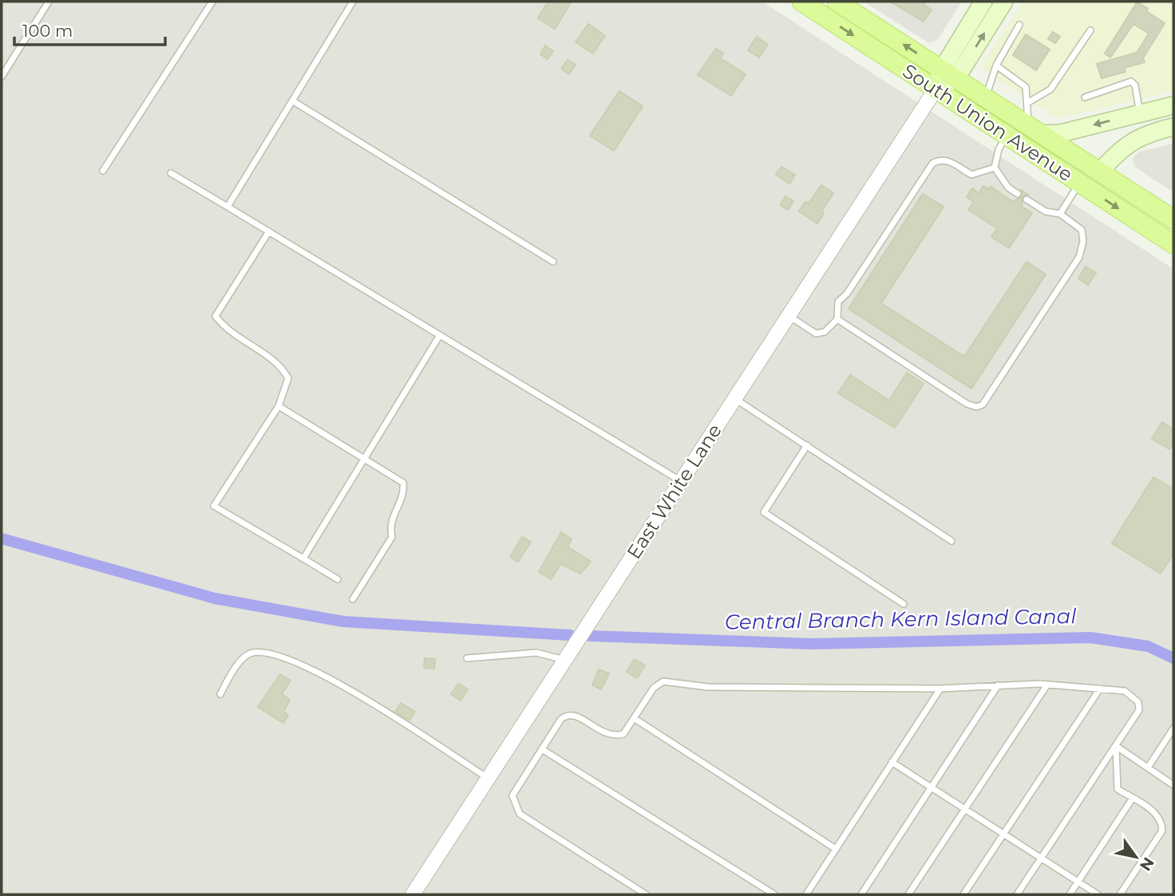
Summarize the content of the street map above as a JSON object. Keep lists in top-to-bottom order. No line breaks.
{"streets":{"main road":["South Union Avenue"],"street":["East White Lane"]},"crossings":[["South Union Avenue","East White Lane"]],"water":["Central Branch Kern Island Canal"],"scale_bar":"100 m","north":"bottom right"}
